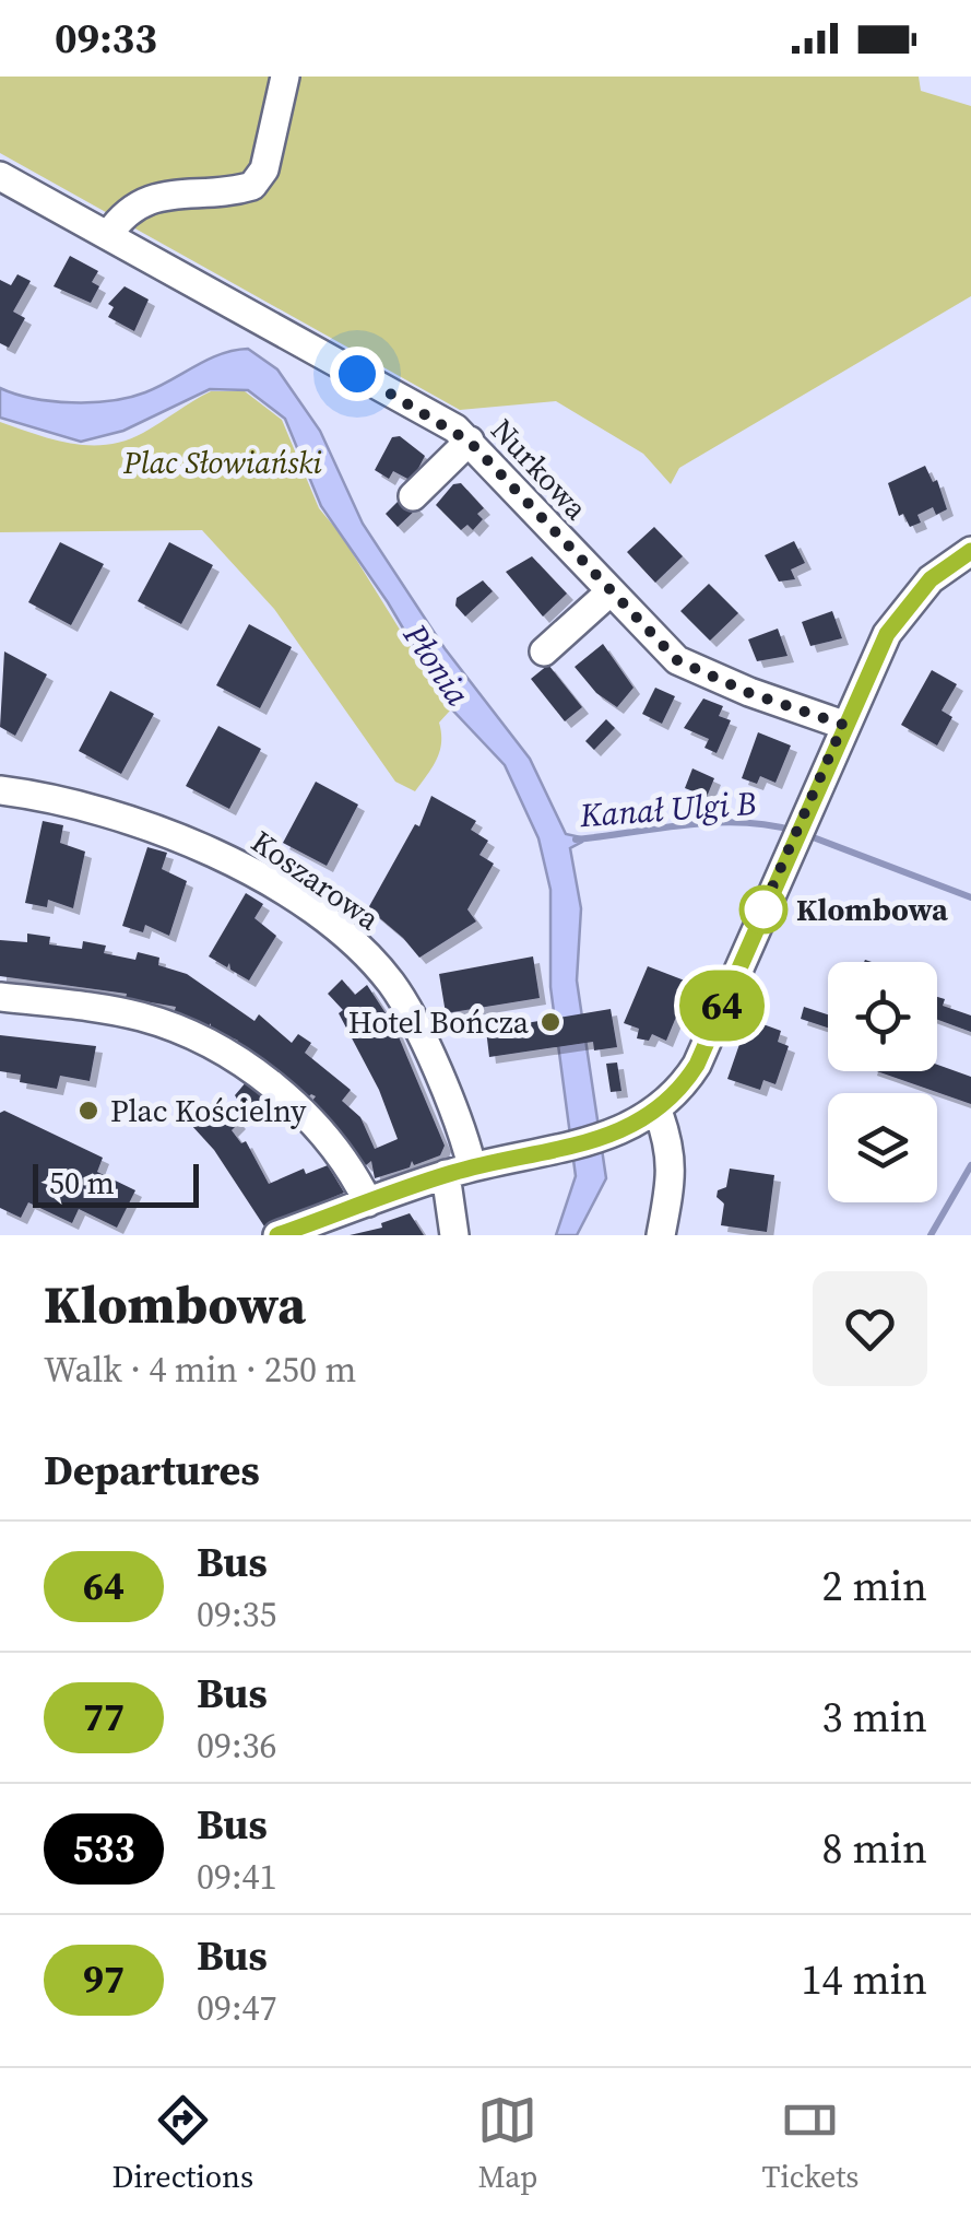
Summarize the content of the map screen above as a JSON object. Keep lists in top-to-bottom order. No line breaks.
{"streets":{"street":["Nurkowa","Koszarowa"]},"water":["Płonia","Kanał Ulgi B"],"parks":["Plac Słowiański"],"places":["Klombowa","Hotel Bończa","Plac Kościelny"],"lines":["bus line 64"],"scale_bar":"50 m","page":{"status":"09:33","on_map":"64","scale":"50 m","heading":[["Klombowa","Walk · 4 min · 250 m"],"Departures"],"list":[{"mark":"64","name":"Bus","note":"09:35","value":"2 min"},{"mark":"77","name":"Bus","note":"09:36","value":"3 min"},{"mark":"533","name":"Bus","note":"09:41","value":"8 min"},{"mark":"97","name":"Bus","note":"09:47","value":"14 min"}],"tabs":["Directions","Map","Tickets"]}}
